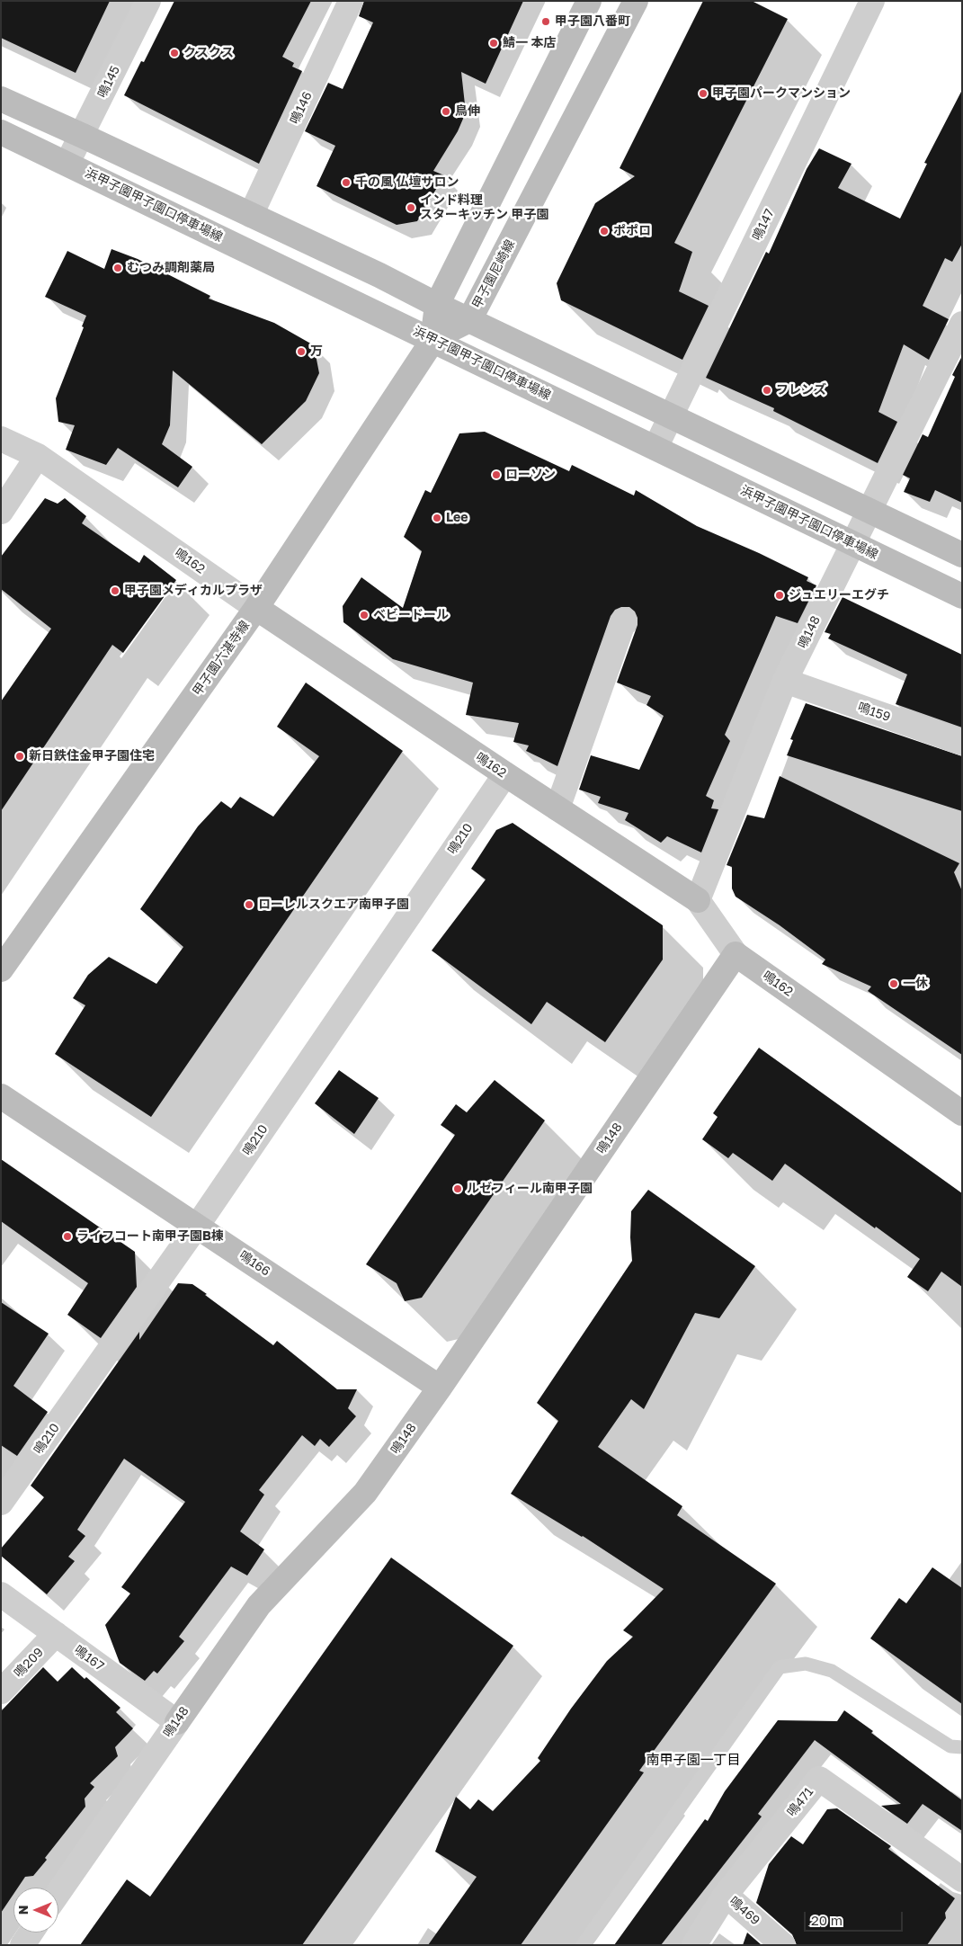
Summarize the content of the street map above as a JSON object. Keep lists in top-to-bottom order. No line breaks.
{"streets":{"main road":["浜甲子園甲子園口停車場線","甲子園尼崎線","鳴162","鳴148","甲子園六湛寺線","鳴166"],"street":["鳴145","鳴146","鳴147","鳴159","鳴210","鳴167","鳴209","鳴471","鳴469"]},"crossings":[["鳴145","浜甲子園甲子園口停車場線"],["浜甲子園甲子園口停車場線","鳴147"],["浜甲子園甲子園口停車場線","甲子園尼崎線"],["浜甲子園甲子園口停車場線","鳴148"],["浜甲子園甲子園口停車場線","甲子園六湛寺線"],["甲子園尼崎線","甲子園六湛寺線"],["鳴162","鳴148"],["鳴162","甲子園六湛寺線"],["鳴162","鳴210"],["鳴148","鳴159"],["鳴148","鳴166"],["鳴148","鳴167"],["鳴210","鳴166"],["鳴167","鳴209"],["鳴471","鳴469"]],"districts":["南甲子園一丁目"],"places":["甲子園八番町","鯖一 本店","クスクス","甲子園パークマンション","鳥伸","千の風 仏壇サロン","インド料理 スターキッチン 甲子園","ポポロ","むつみ調剤薬局","万","フレンズ","ローソン","Lee","甲子園メディカルプラザ","ジュエリーエグチ","ベビードール","新日鉄住金甲子園住宅","ローレルスクエア南甲子園","一休","ルゼフィール南甲子園","ライフコート南甲子園B棟"],"scale_bar":"20 m","north":"left"}
